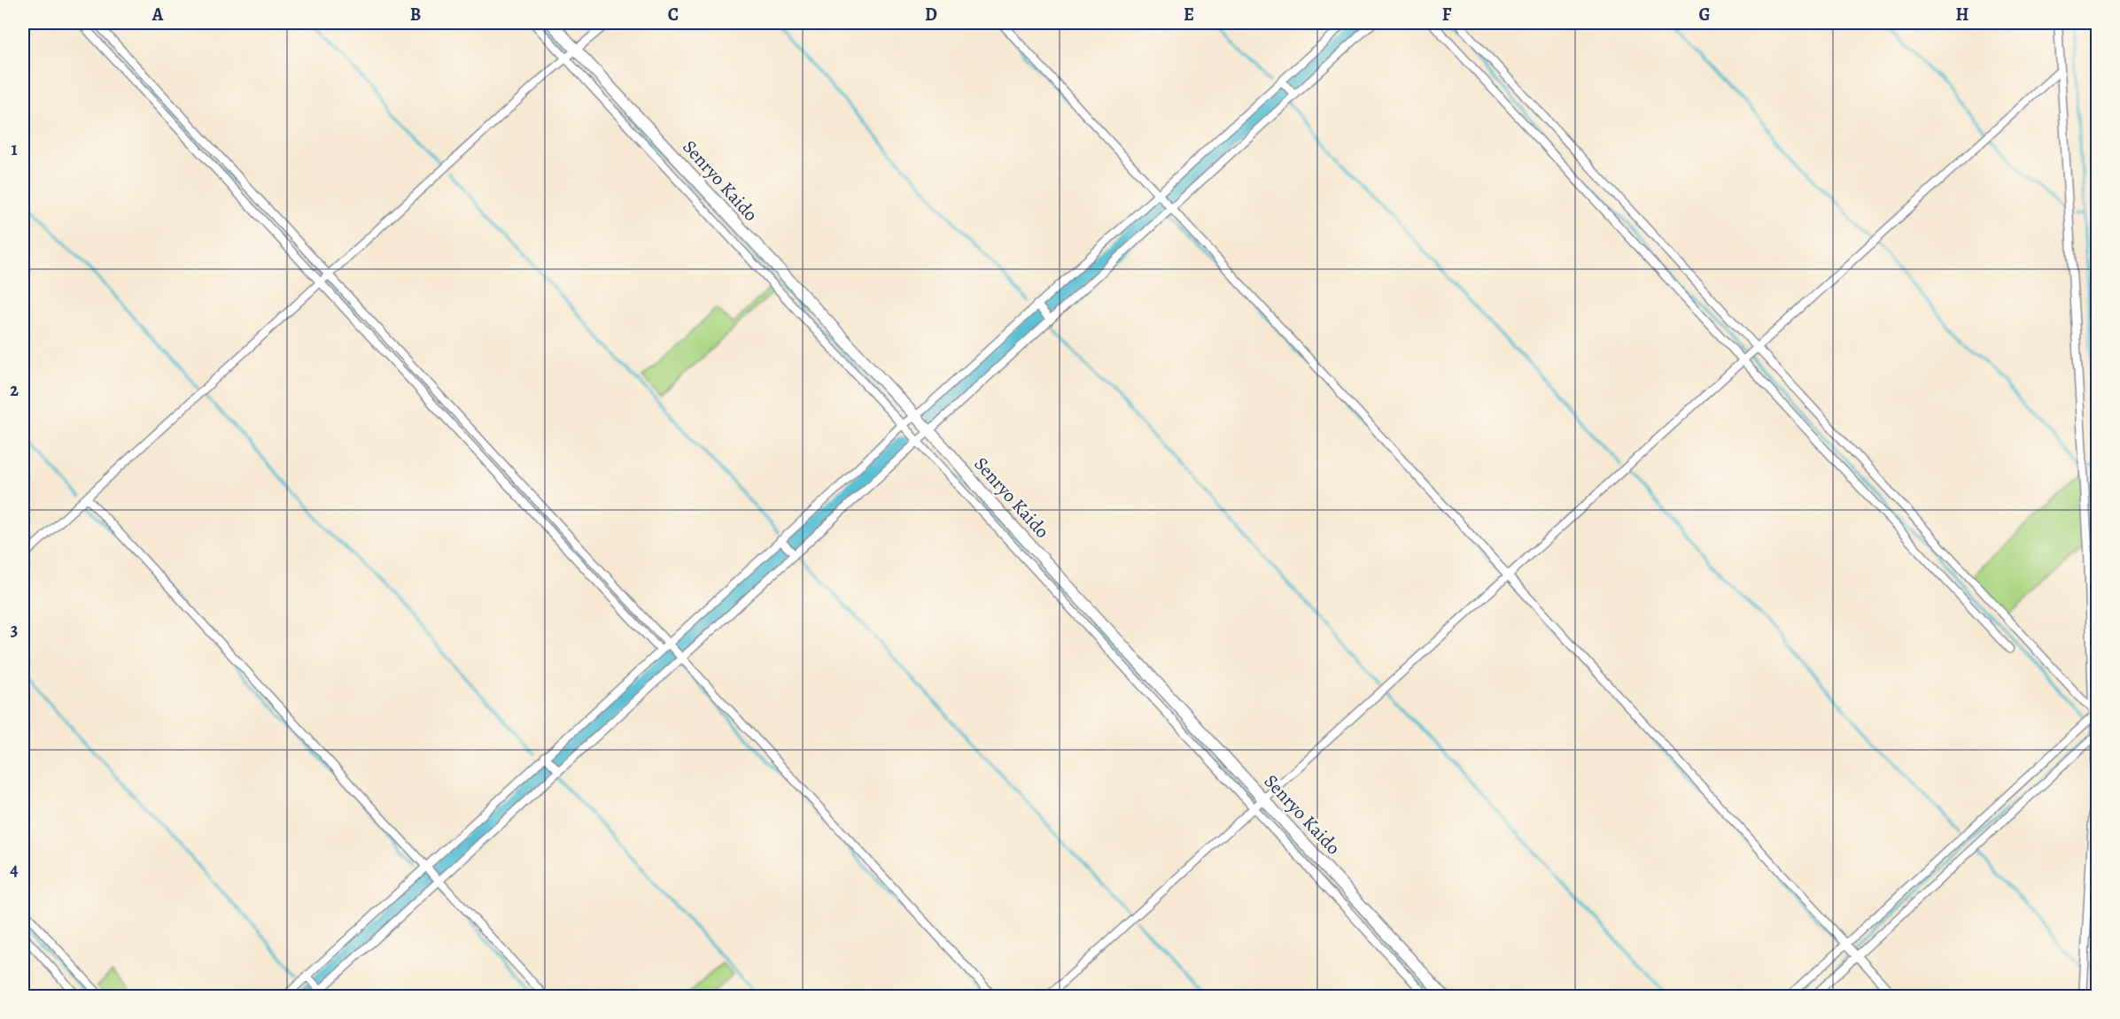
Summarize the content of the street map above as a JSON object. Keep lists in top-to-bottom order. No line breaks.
{"streets":{"street":["Senryo Kaido"]},"grid":{"columns":["A","B","C","D","E","F","G","H"],"rows":["1","2","3","4"]}}
